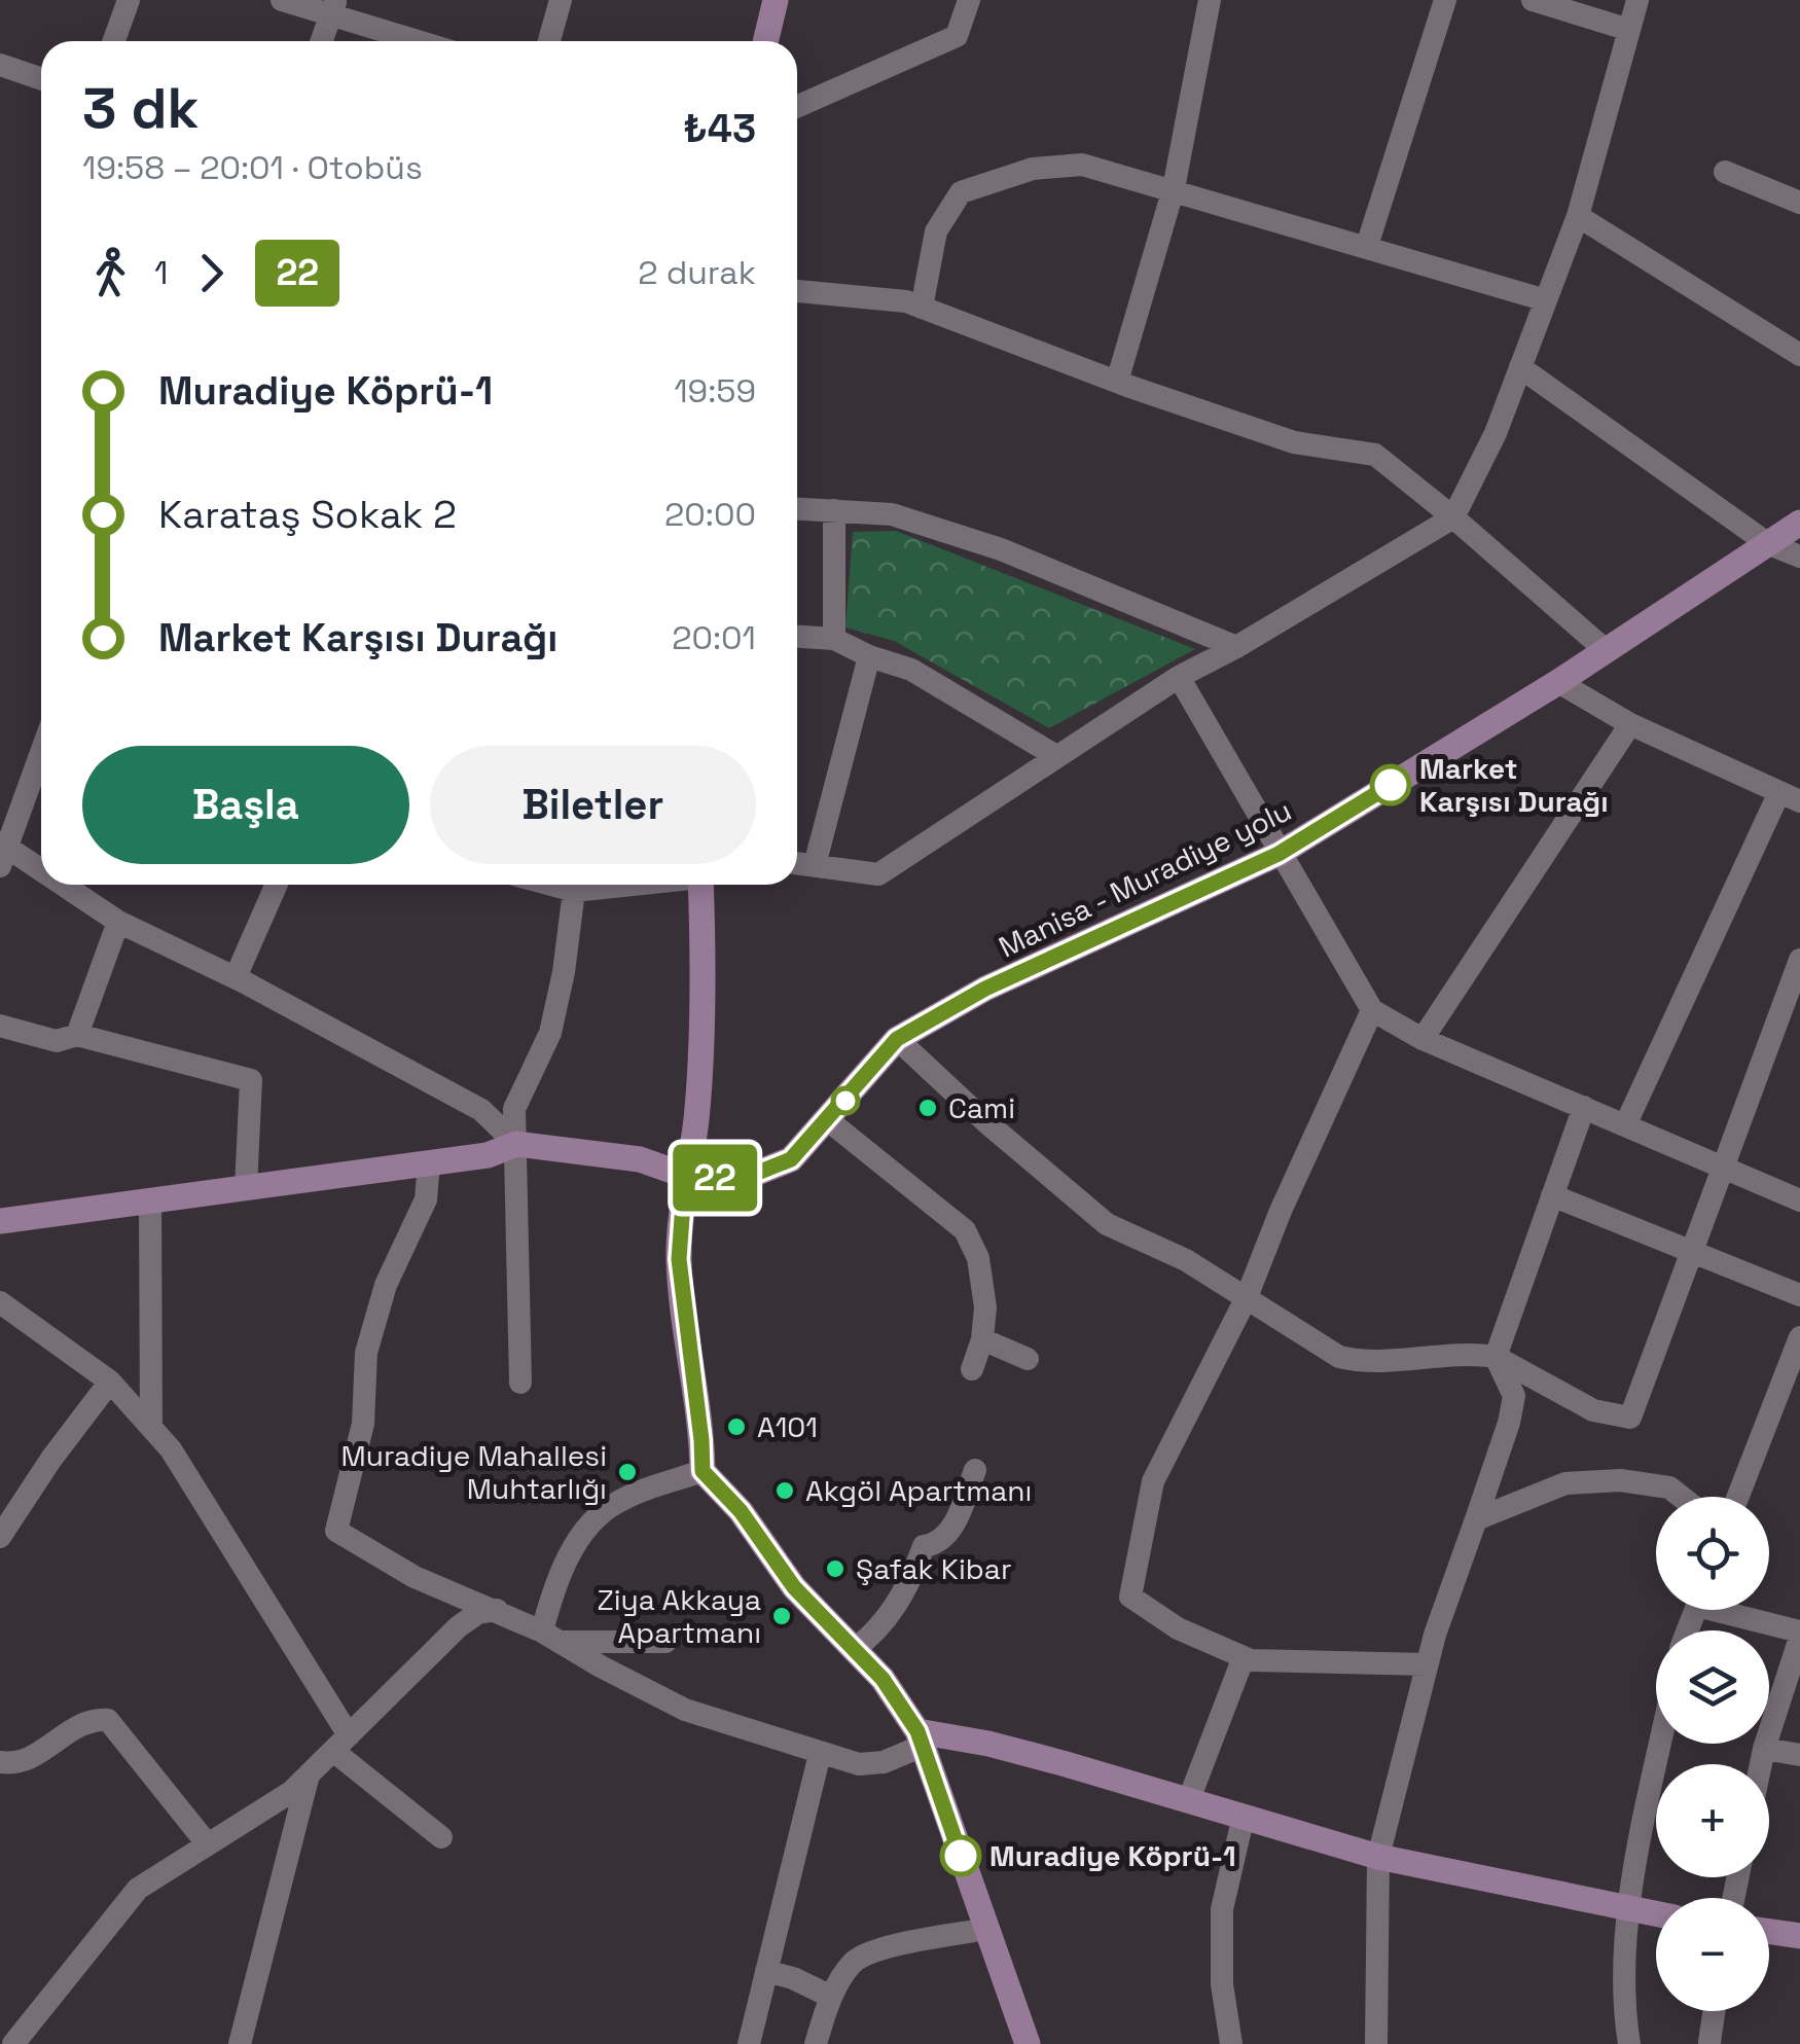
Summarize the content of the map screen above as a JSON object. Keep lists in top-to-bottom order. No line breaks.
{"streets":{"main road":["Manisa - Muradiye yolu"]},"places":["Market Karşısı Durağı","Cami","A101","Muradiye Mahallesi Muhtarlığı","Akgöl Apartmanı","Şafak Kibar","Ziya Akkaya Apartmanı","Muradiye Köprü-1"],"lines":["bus line 22"],"page":{"on_map":"22","heading":["3 dk","19:58 – 20:01 · Otobüs","₺43"],"legs":["1","22","2 durak"],"list":[{"name":"Muradiye Köprü-1","value":"19:59"},{"name":"Karataş Sokak 2","value":"20:00"},{"name":"Market Karşısı Durağı","value":"20:01"}],"buttons":["Başla","Biletler"],"map_buttons":["+","−"]}}
